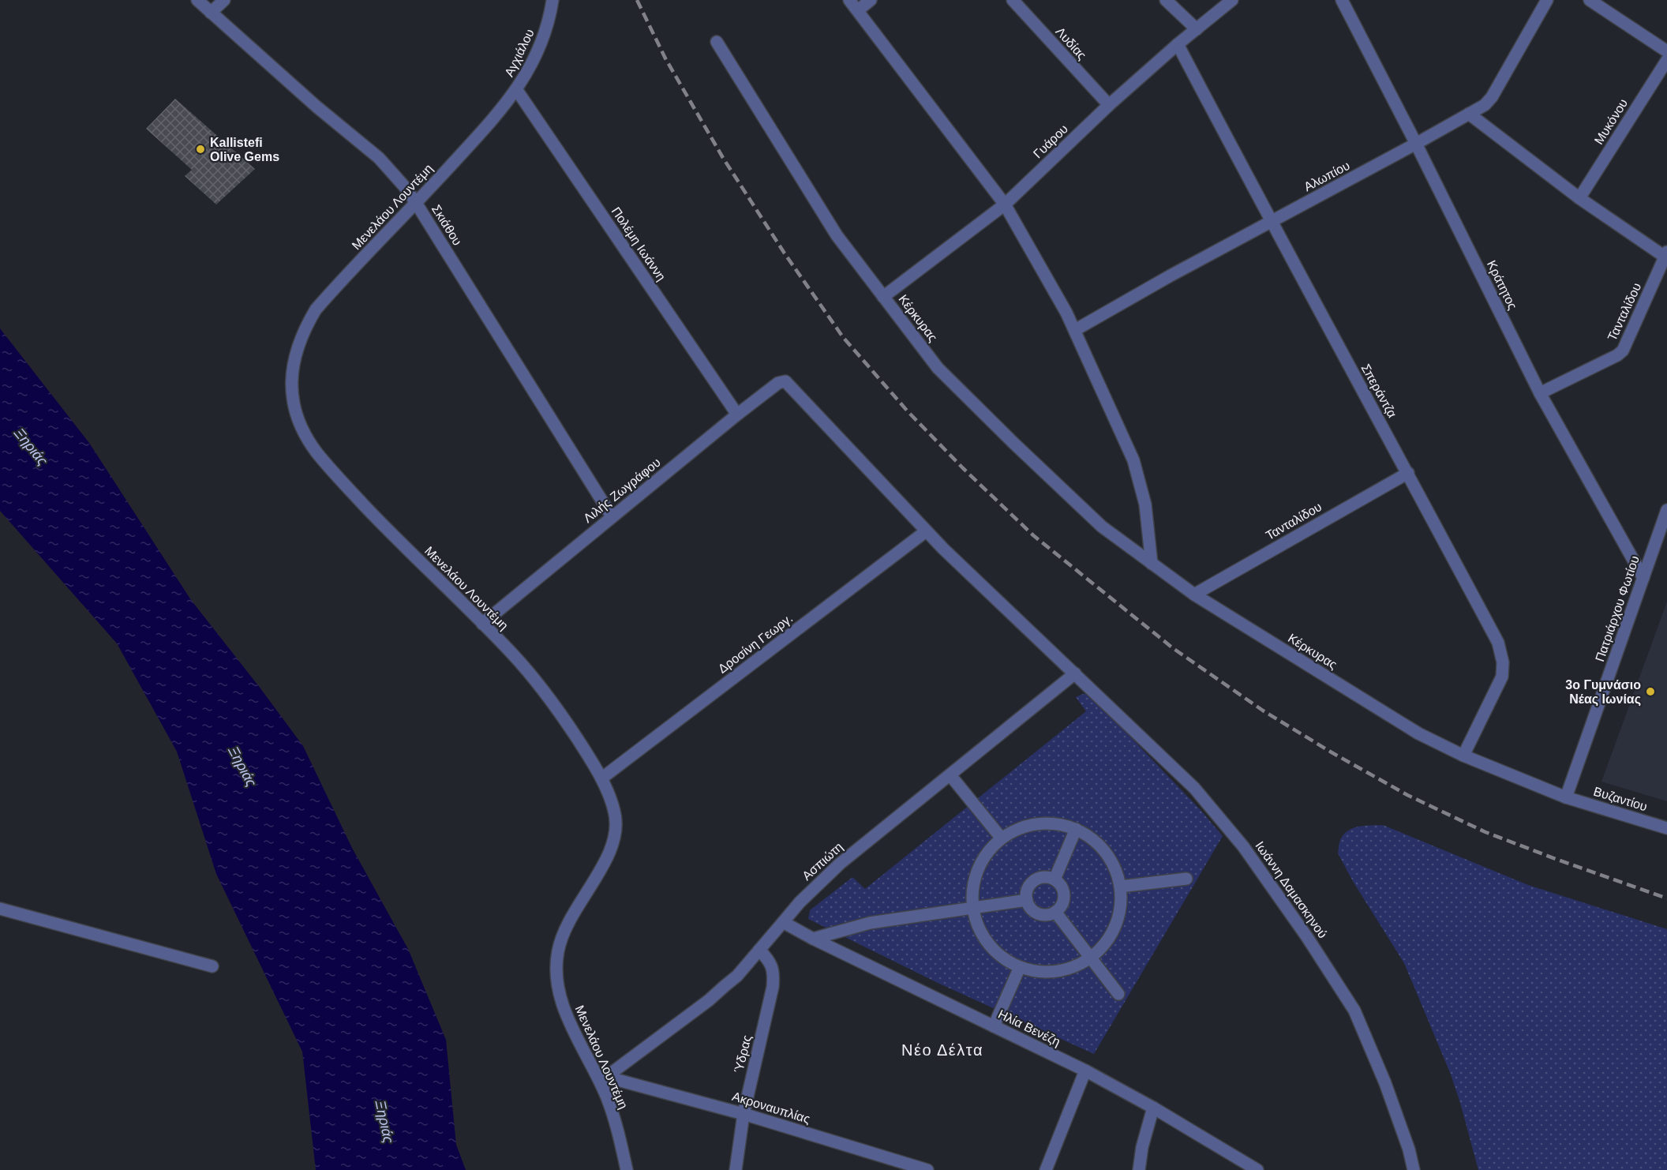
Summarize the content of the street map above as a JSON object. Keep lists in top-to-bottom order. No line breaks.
{"streets":{"street":["Λυδίας","Αγχιάλου","Μυκόνου","Γυάρου","Αλωπίου","Μενελάου Λουντέμη","Σκιάθου","Πολέμη Ιωάννη","Κράτητος","Τανταλίδου","Κέρκυρας","Σπεράντζα","Λιλής Ζωγράφου","Πατριάρχου Φωτίου","Δροσίνη Γεωργ.","Βυζαντίου","Ασπιώτη","Ιωάννη Δαμασκηνού","Ηλία Βενέζη","Ύδρας","Ακροναυπλίας"]},"crossings":[["Λυδίας","Γυάρου"],["Αγχιάλου","Μενελάου Λουντέμη"],["Αγχιάλου","Πολέμη Ιωάννη"],["Γυάρου","Κέρκυρας"],["Γυάρου","Σπεράντζα"],["Αλωπίου","Κράτητος"],["Αλωπίου","Σπεράντζα"],["Μενελάου Λουντέμη","Σκιάθου"],["Μενελάου Λουντέμη","Πολέμη Ιωάννη"],["Μενελάου Λουντέμη","Λιλής Ζωγράφου"],["Μενελάου Λουντέμη","Δροσίνη Γεωργ."],["Μενελάου Λουντέμη","Ασπιώτη"],["Μενελάου Λουντέμη","Ακροναυπλίας"],["Σκιάθου","Λιλής Ζωγράφου"],["Πολέμη Ιωάννη","Λιλής Ζωγράφου"],["Κράτητος","Τανταλίδου"],["Κράτητος","Πατριάρχου Φωτίου"],["Τανταλίδου","Κέρκυρας"],["Τανταλίδου","Σπεράντζα"],["Κέρκυρας","Σπεράντζα"],["Κέρκυρας","Πατριάρχου Φωτίου"],["Κέρκυρας","Βυζαντίου"],["Λιλής Ζωγράφου","Ιωάννη Δαμασκηνού"],["Πατριάρχου Φωτίου","Βυζαντίου"],["Δροσίνη Γεωργ.","Ιωάννη Δαμασκηνού"],["Ασπιώτη","Ιωάννη Δαμασκηνού"],["Ασπιώτη","Ηλία Βενέζη"],["Ασπιώτη","Ύδρας"],["Ασπιώτη","Ακροναυπλίας"],["Ύδρας","Ακροναυπλίας"]],"districts":["Νέο Δέλτα"],"water":["Ξηριάς"],"places":["Kallistefi Olive Gems","3ο Γυμνάσιο Νέας Ιωνίας"]}
